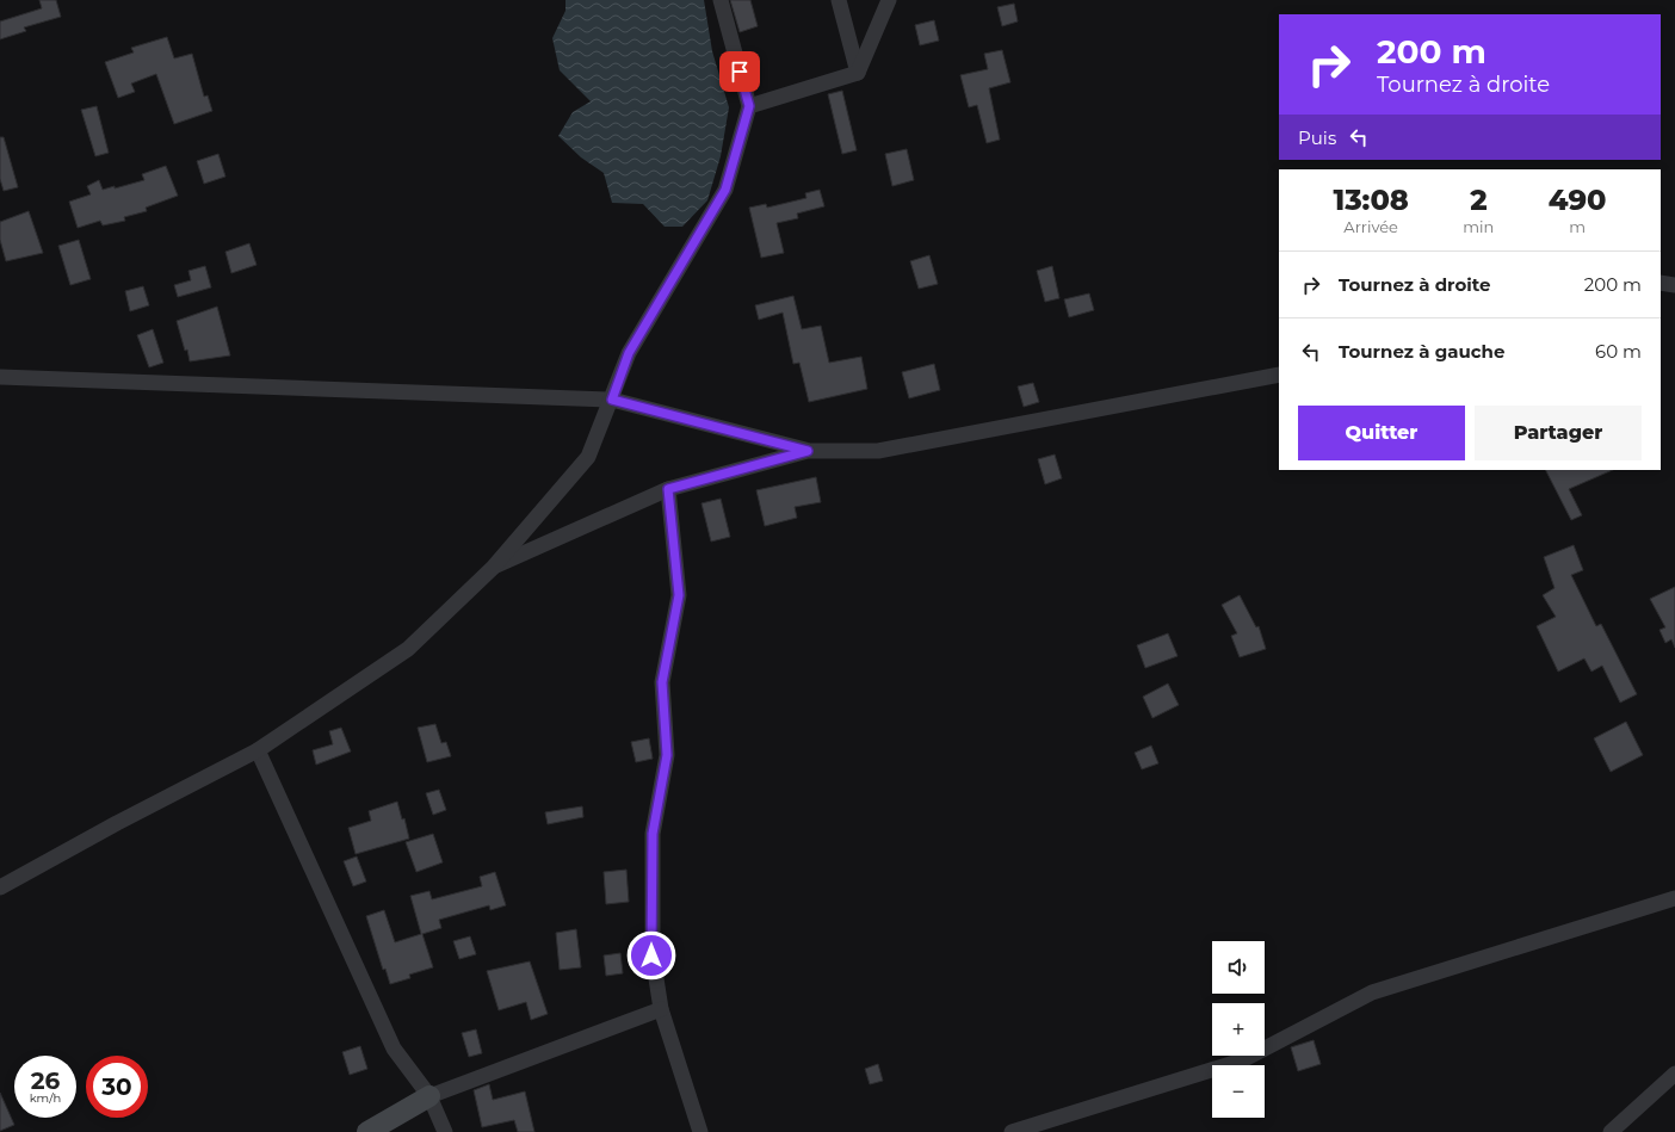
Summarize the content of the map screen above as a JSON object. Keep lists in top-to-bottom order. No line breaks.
{"page":{"turn":["200 m","Tournez à droite"],"then":"Puis","eta":["13:08","Arrivée","2","min","490","m"],"list":[{"name":"Tournez à droite","value":"200 m"},{"name":"Tournez à gauche","value":"60 m"}],"buttons":["Quitter","Partager"],"map_buttons":["+","−"],"speed":"26 km/h","limit":"30"}}
